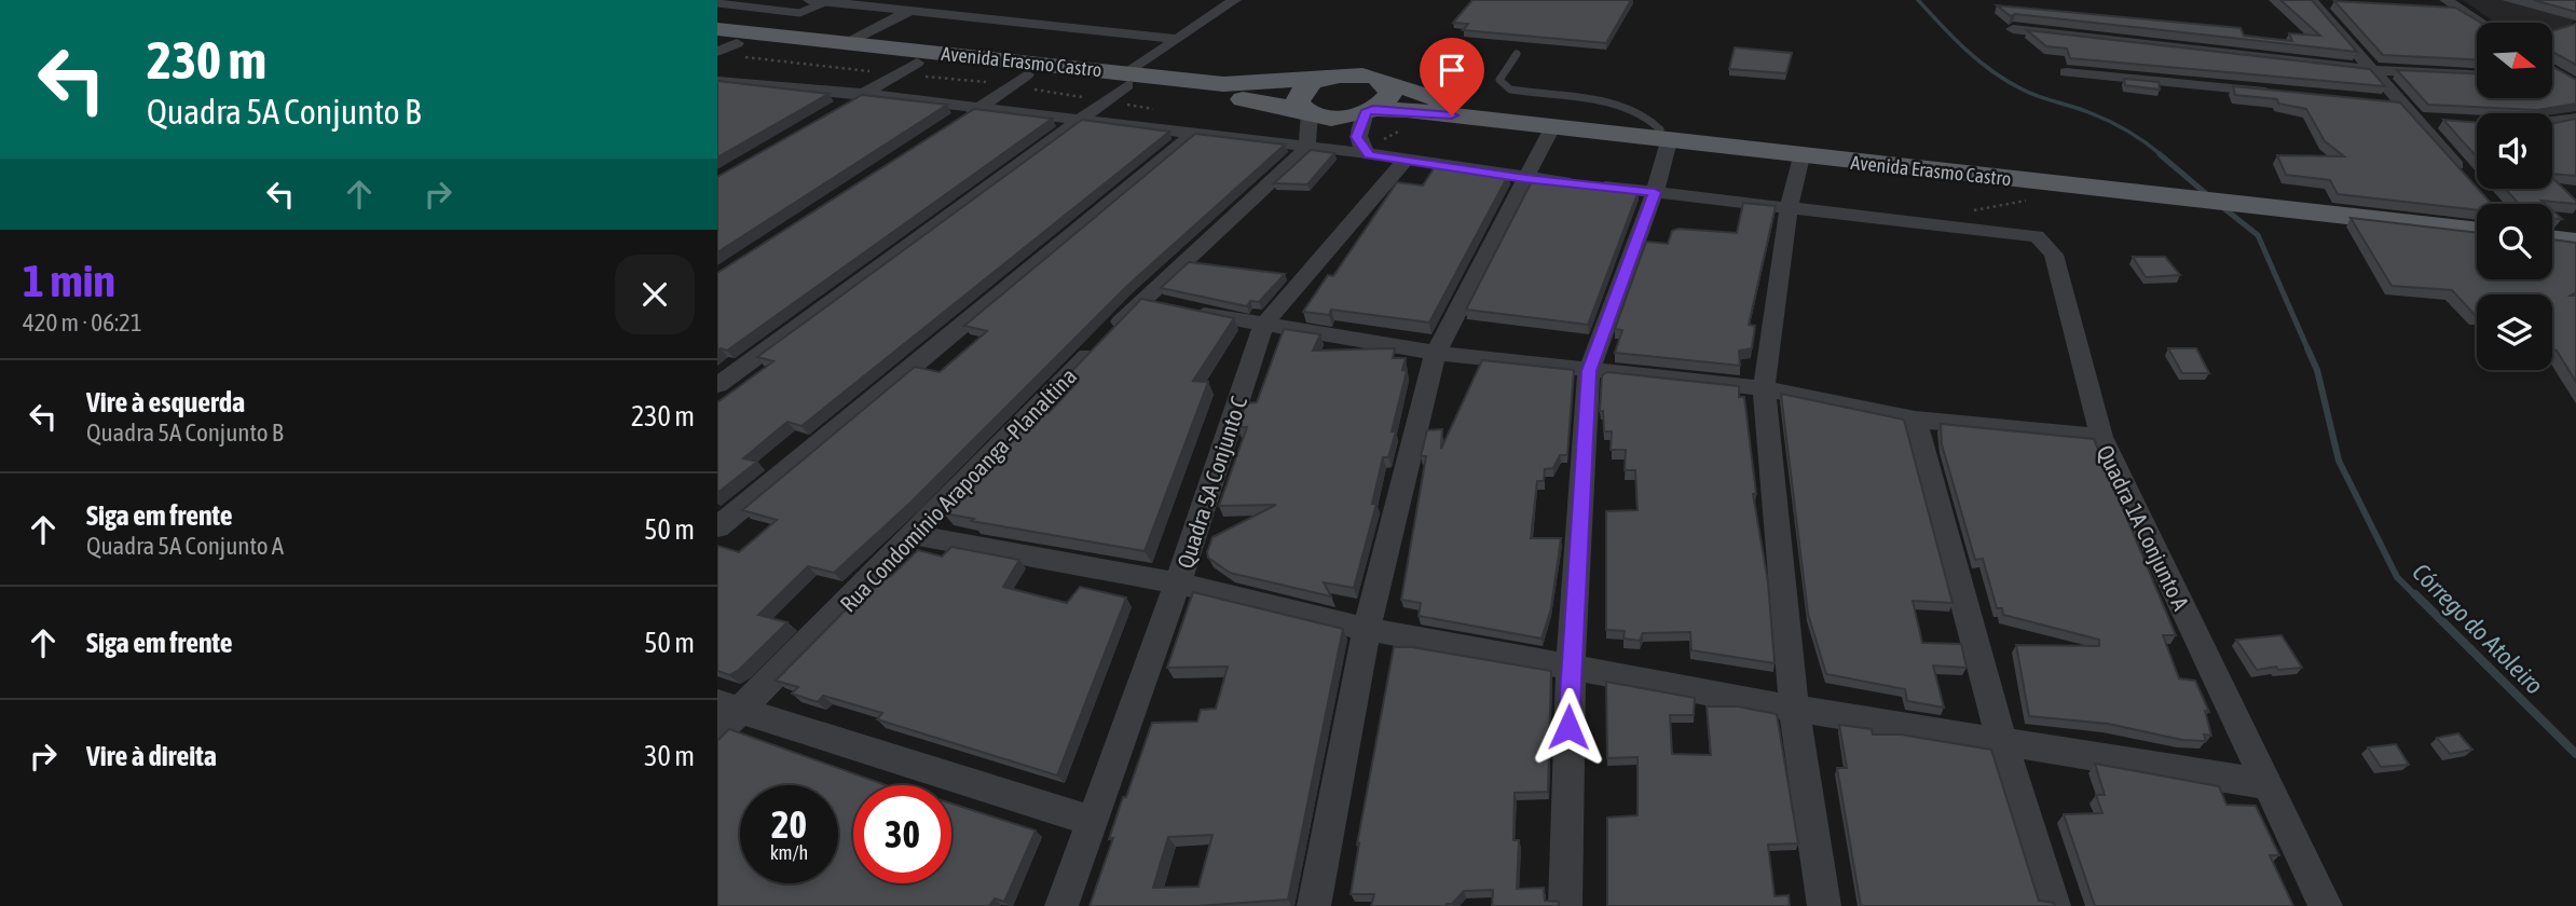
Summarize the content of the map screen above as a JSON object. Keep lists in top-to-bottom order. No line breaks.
{"streets":{"main road":["Avenida Erasmo Castro"],"street":["Quadra 5A Conjunto C","Rua Condomínio Arapoanga -Planaltina","Quadra 1A Conjunto A"]},"crossings":[["Quadra 5A Conjunto C","Quadra 1A Conjunto A"]],"water":["Córrego do Atoleiro"],"north":"right","page":{"turn":["230 m","Quadra 5A Conjunto B"],"heading":["1 min","420 m · 06:21"],"list":[{"name":"Vire à esquerda","note":"Quadra 5A Conjunto B","value":"230 m"},{"name":"Siga em frente","note":"Quadra 5A Conjunto A","value":"50 m"},{"name":"Siga em frente","value":"50 m"},{"name":"Vire à direita","value":"30 m"}],"speed":"20 km/h","limit":"30"}}
